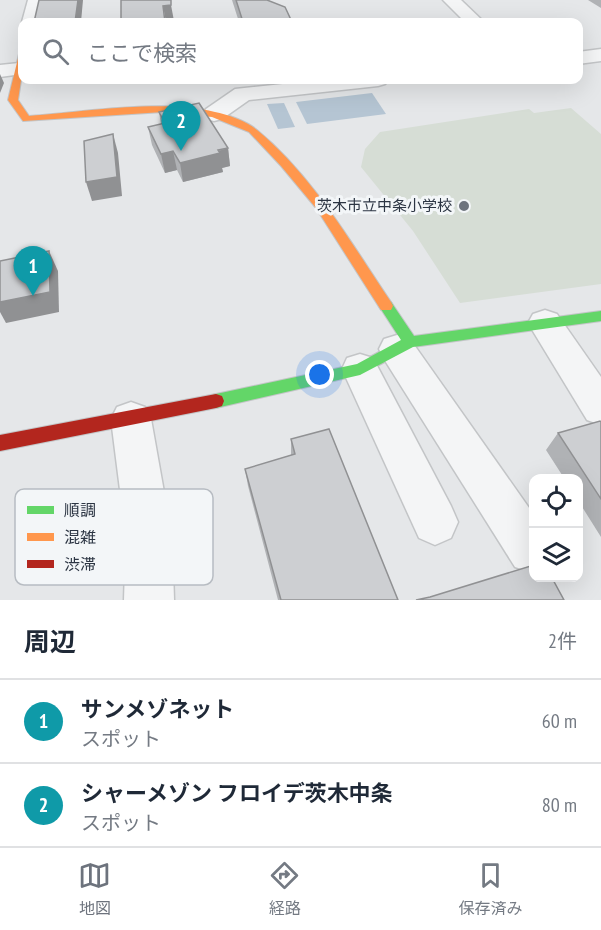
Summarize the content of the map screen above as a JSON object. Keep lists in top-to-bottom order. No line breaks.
{"places":["茨木市立中条小学校"],"legend":["順調","混雑","渋滞"],"page":{"search":"ここで検索","pins":["2","1"],"heading":["周辺","2件"],"list":[{"mark":"1","name":"サンメゾネット","note":"スポット","value":"60 m"},{"mark":"2","name":"シャーメゾン フロイデ茨木中条","note":"スポット","value":"80 m"}],"nav":["地図","経路","保存済み"]}}
